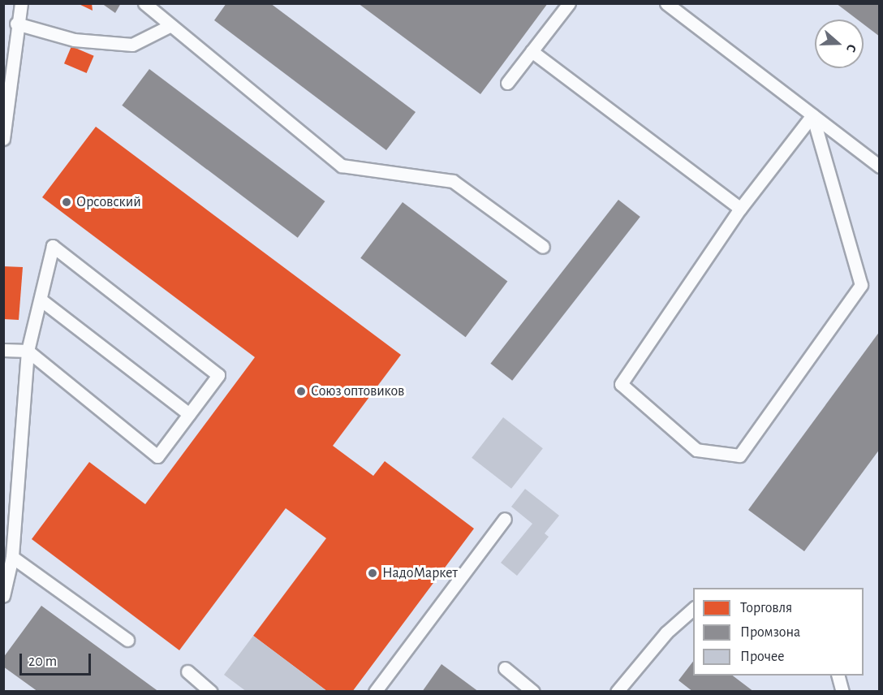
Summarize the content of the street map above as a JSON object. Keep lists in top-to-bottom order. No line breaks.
{"places":["Орсовский","Союз оптовиков","НадоМаркет"],"legend":["Торговля","Промзона","Прочее"],"scale_bar":"20 m","north":"right"}
